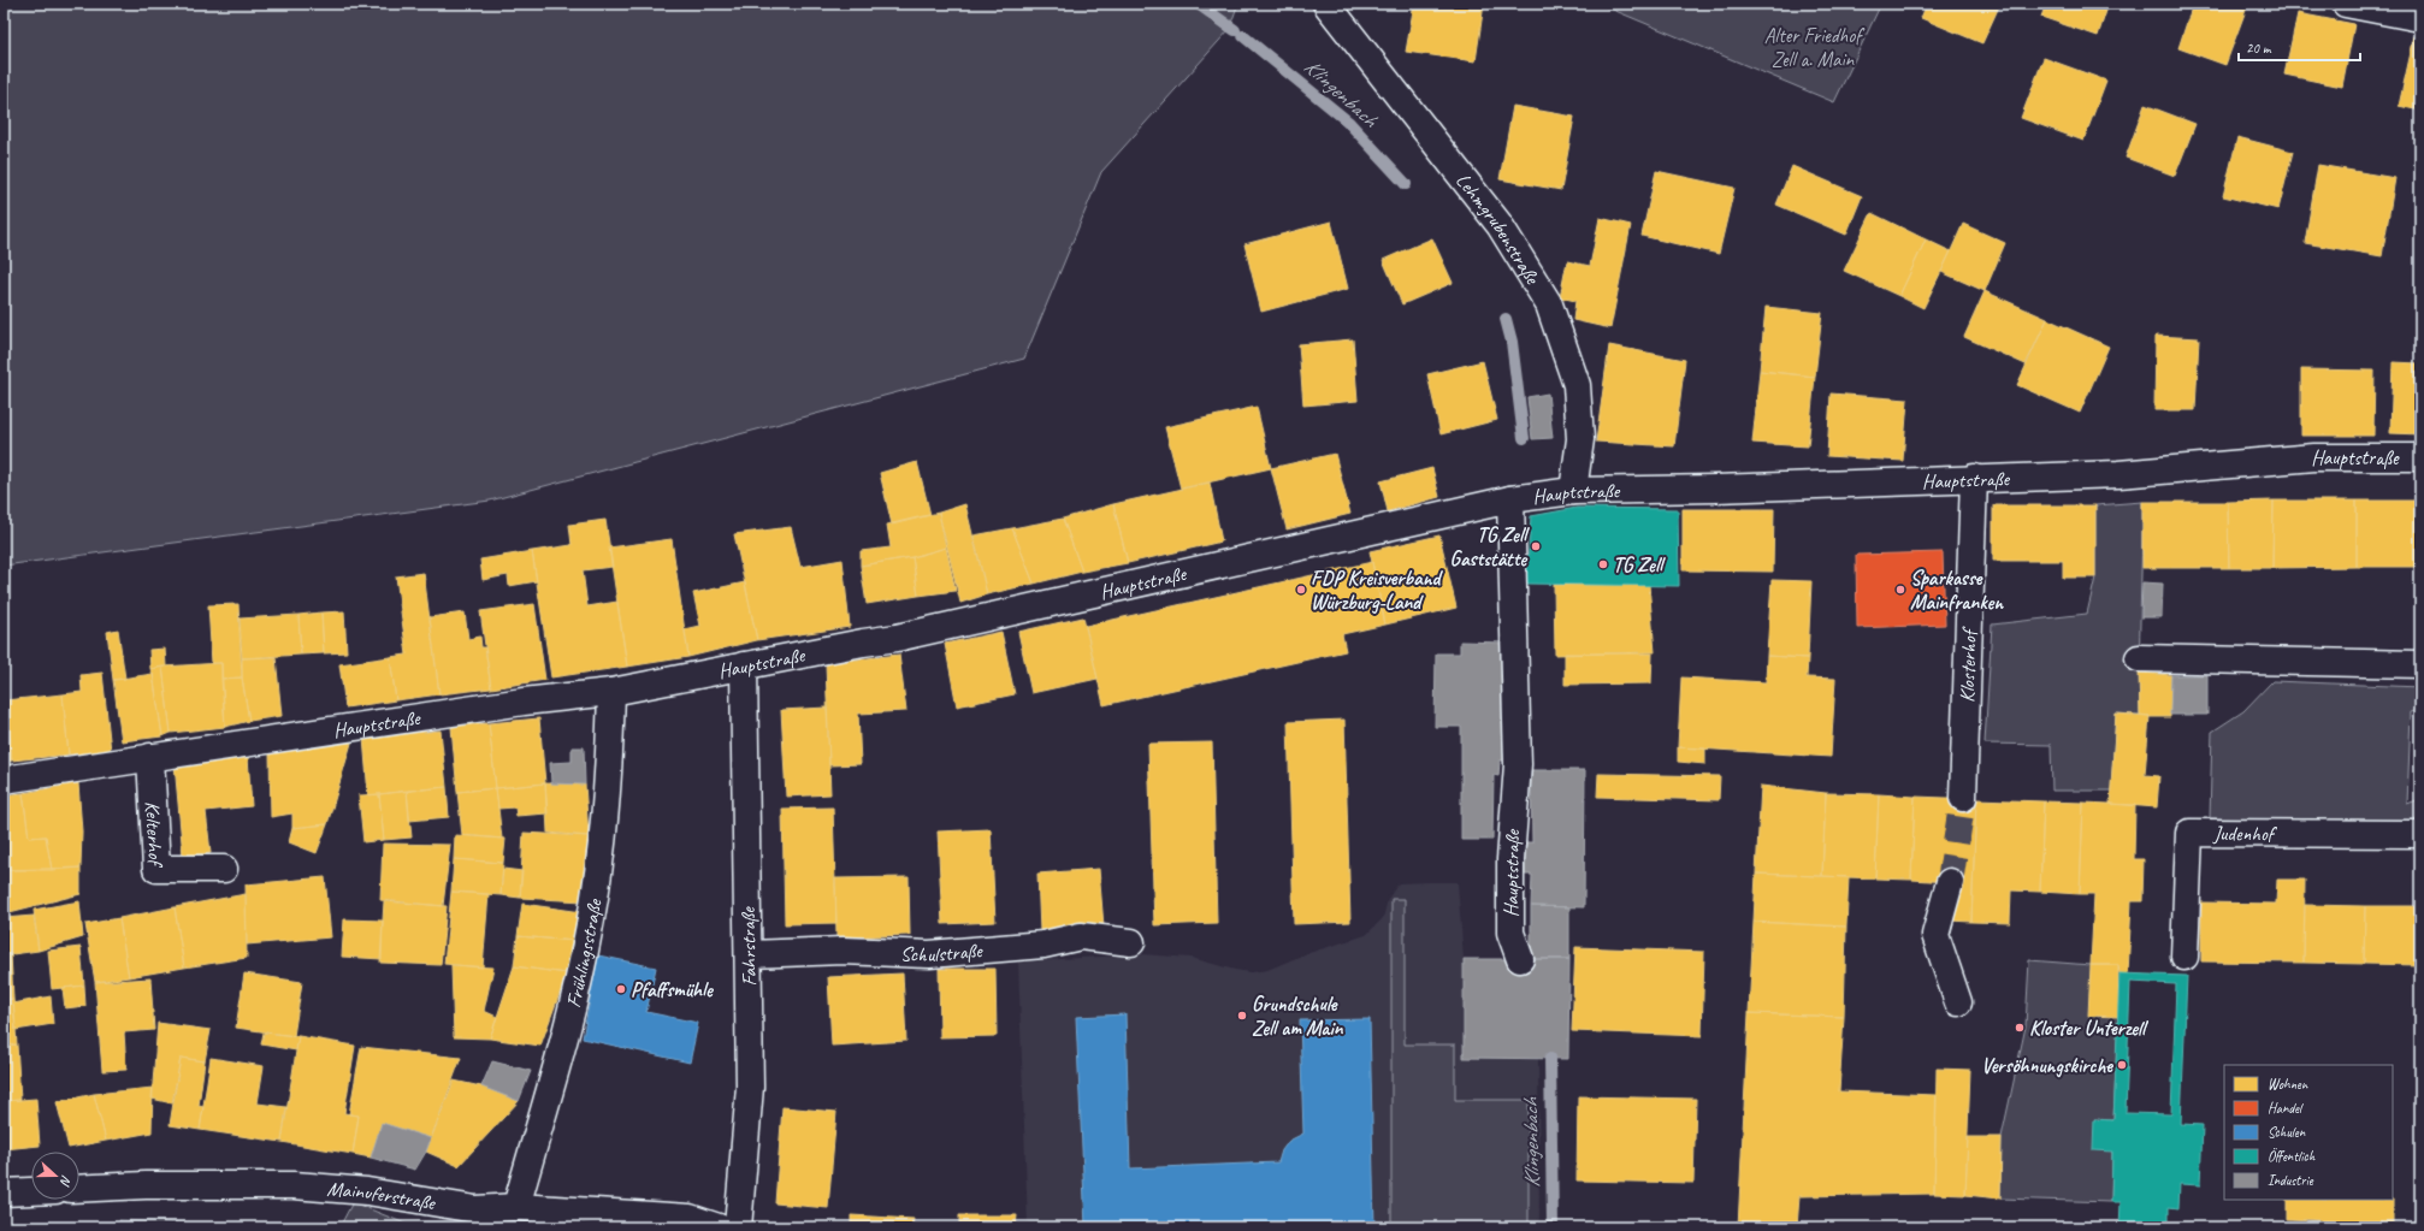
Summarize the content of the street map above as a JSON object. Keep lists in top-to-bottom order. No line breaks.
{"streets":{"street":["Lehmgrubenstraße","Hauptstraße","Klosterhof","Kelterhof","Judenhof","Fahrstraße","Schulstraße","Frühlingsstraße","Mainuferstraße"]},"crossings":[["Lehmgrubenstraße","Hauptstraße"],["Hauptstraße","Klosterhof"],["Hauptstraße","Kelterhof"],["Hauptstraße","Fahrstraße"],["Hauptstraße","Frühlingsstraße"],["Fahrstraße","Schulstraße"],["Frühlingsstraße","Mainuferstraße"]],"water":["Klingenbach"],"parks":["Alter Friedhof Zell a. Main"],"places":["TG Zell Gaststätte","TG Zell","FDP Kreisverband Würzburg-Land","Sparkasse Mainfranken","Pfaffsmühle","Grundschule Zell am Main","Kloster Unterzell","Versöhnungskirche"],"legend":["Wohnen","Handel","Schulen","Öffentlich","Industrie"],"scale_bar":"20 m","north":"right"}
